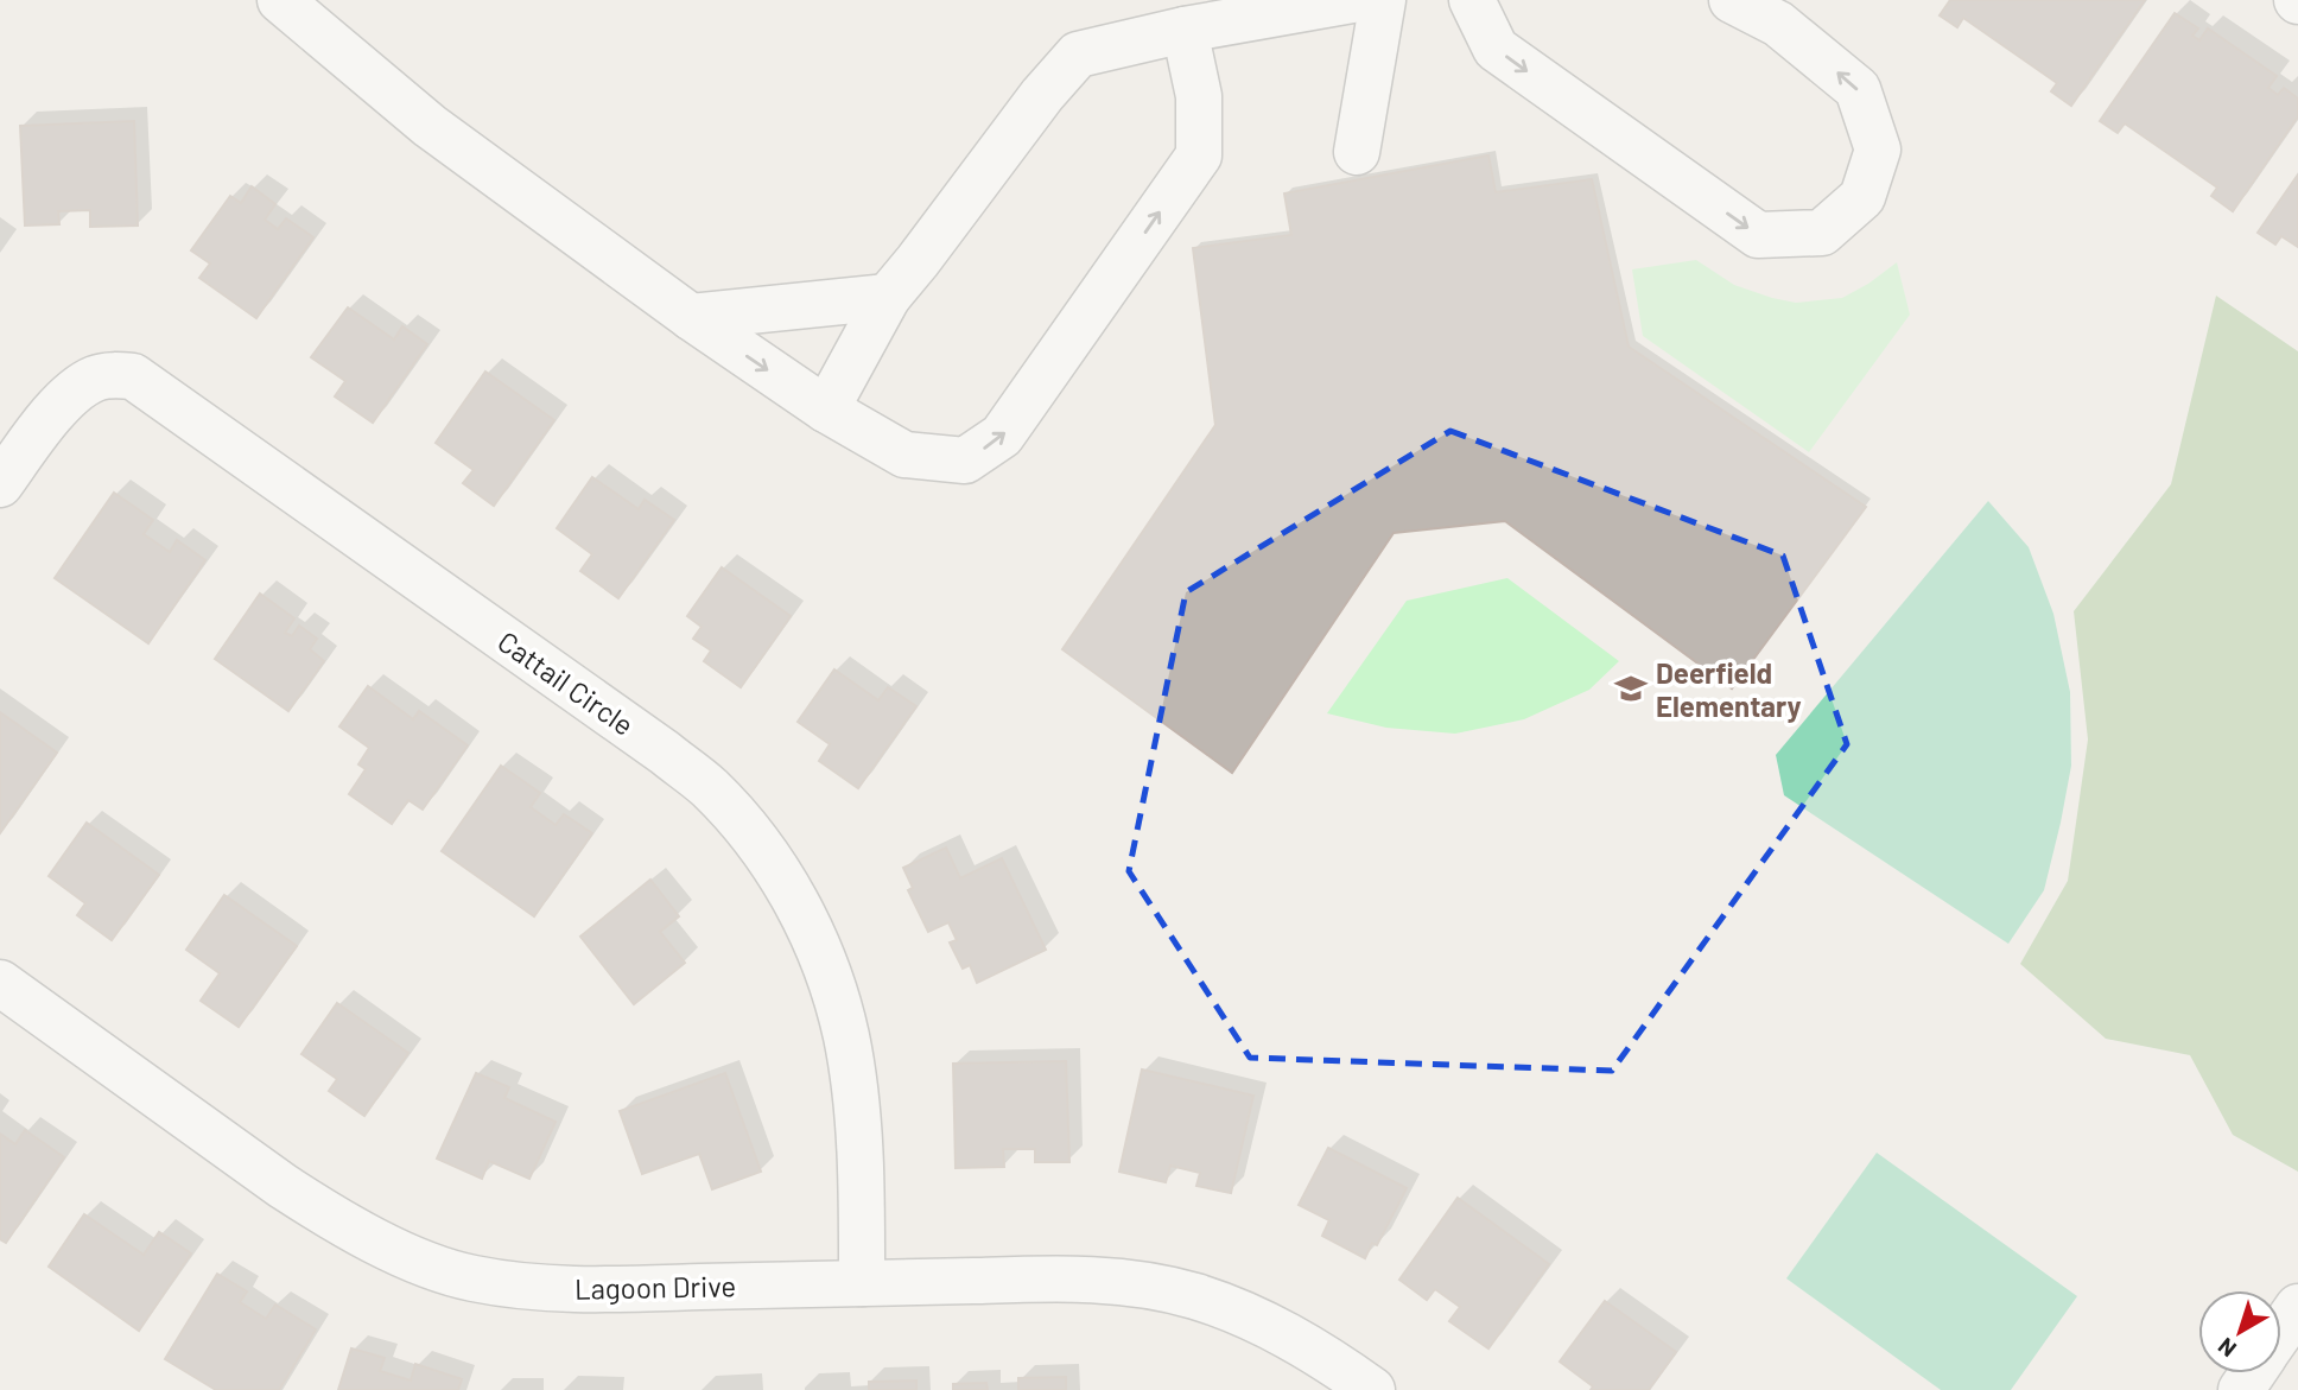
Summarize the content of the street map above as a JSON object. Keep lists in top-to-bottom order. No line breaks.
{"streets":{"street":["Cattail Circle","Lagoon Drive"]},"crossings":[["Cattail Circle","Lagoon Drive"]],"places":{"school or university":["Deerfield Elementary"]},"north":"bottom left"}
